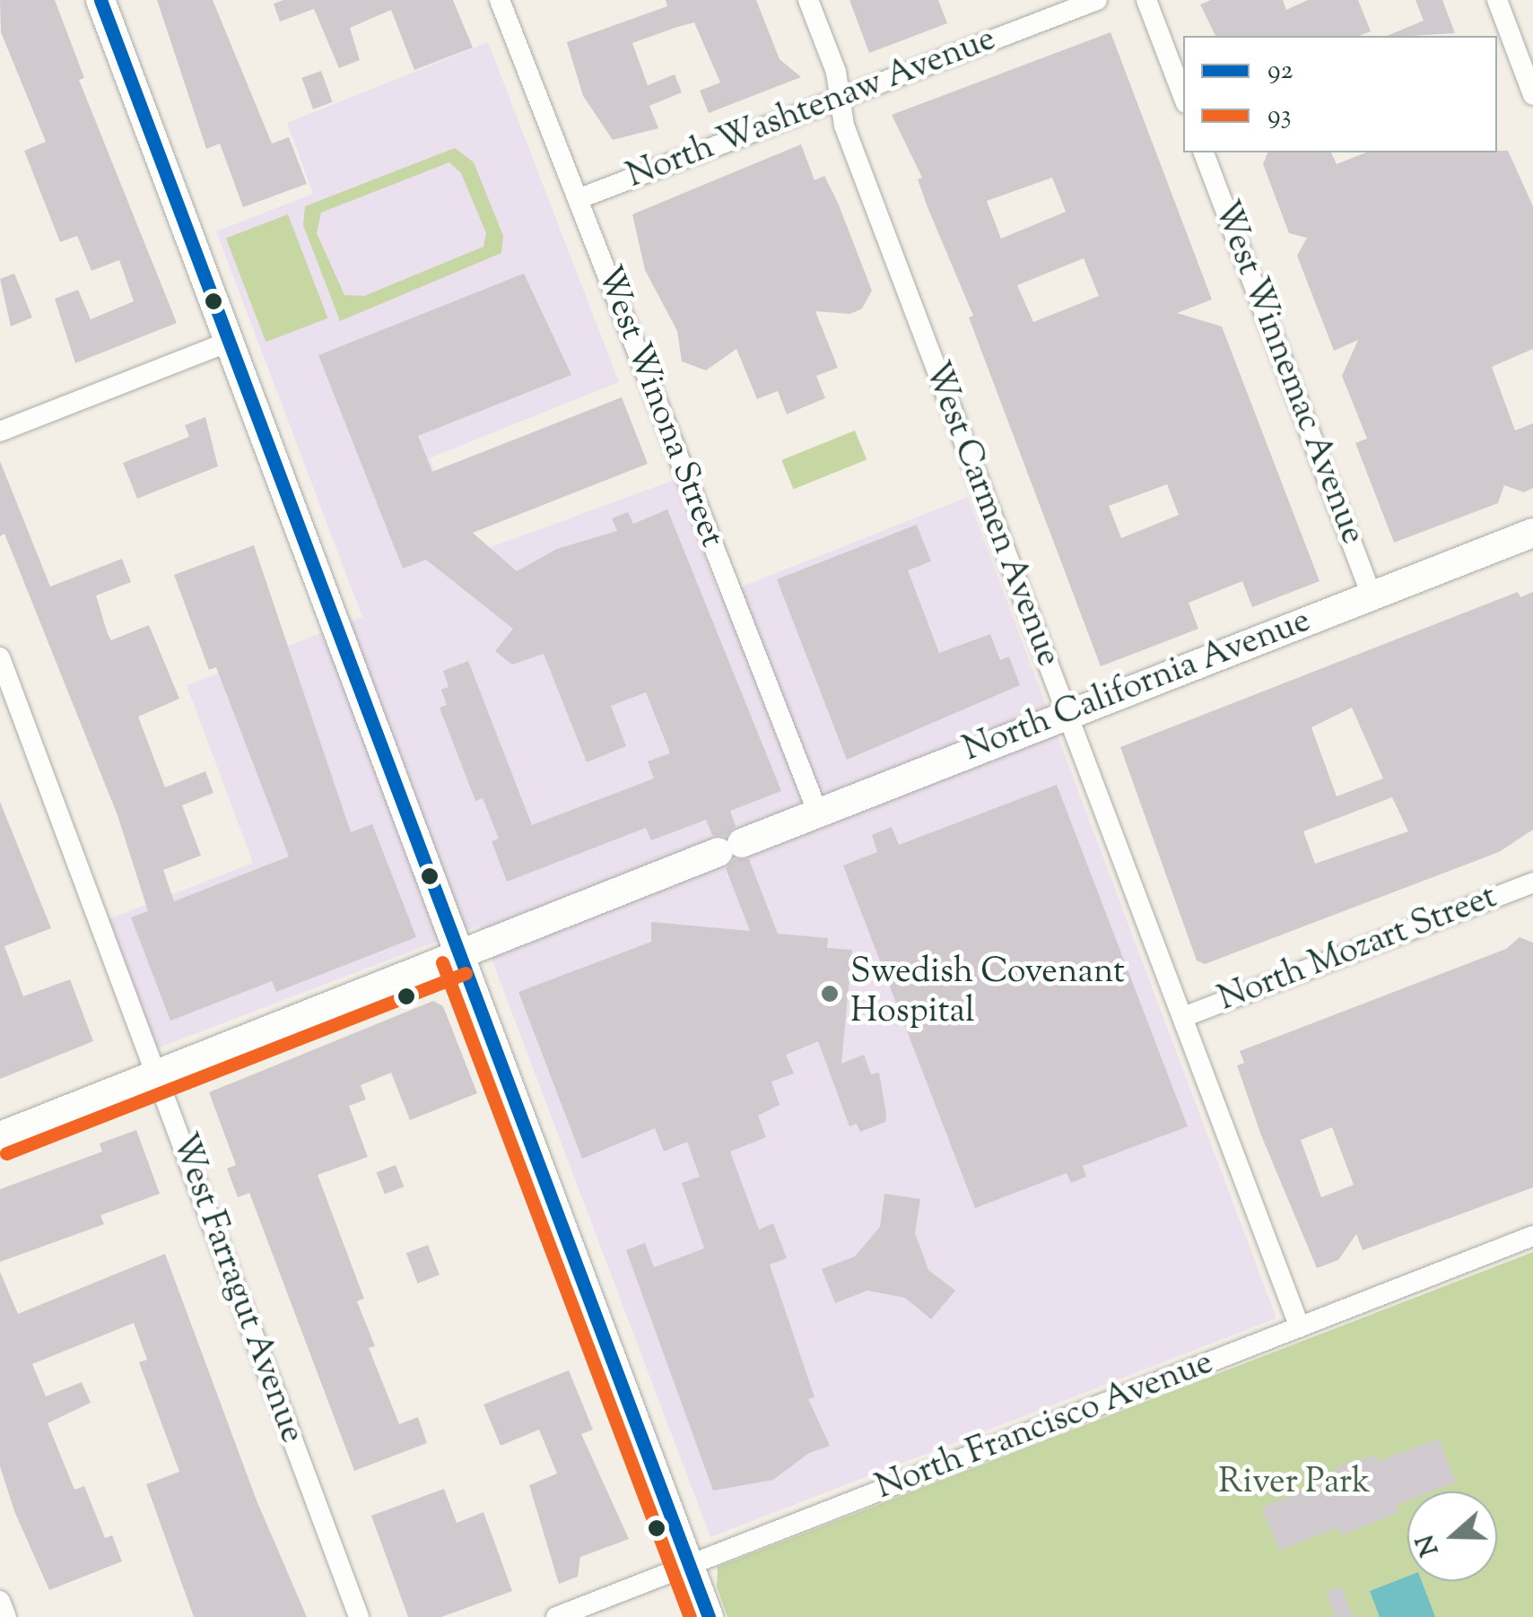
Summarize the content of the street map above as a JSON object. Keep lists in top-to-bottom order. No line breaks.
{"streets":{"main road":["North California Avenue"],"street":["North Washtenaw Avenue","West Winnemac Avenue","West Winona Street","West Carmen Avenue","North Mozart Street","West Farragut Avenue","North Francisco Avenue"]},"crossings":[["North Washtenaw Avenue","West Winona Street"],["North Washtenaw Avenue","West Carmen Avenue"],["West Winnemac Avenue","North California Avenue"],["West Winona Street","North California Avenue"],["West Carmen Avenue","North California Avenue"],["West Carmen Avenue","North Mozart Street"],["West Carmen Avenue","North Francisco Avenue"],["North California Avenue","West Farragut Avenue"]],"parks":["River Park"],"places":["Swedish Covenant Hospital"],"lines":["transit line 92","transit line 93"],"legend":["92","93"],"north":"left"}
